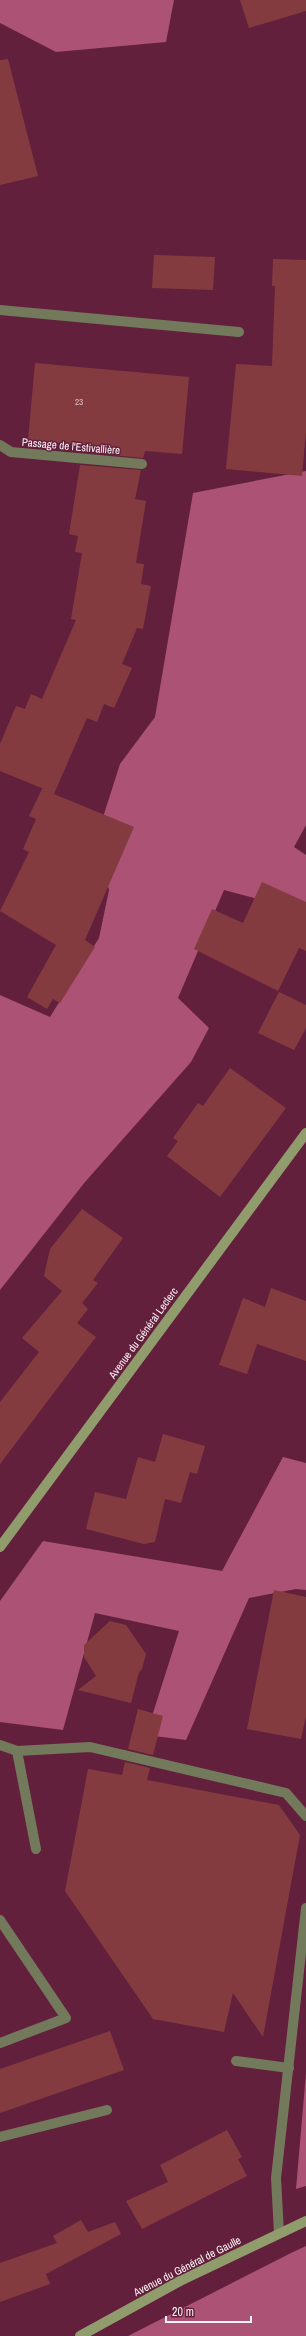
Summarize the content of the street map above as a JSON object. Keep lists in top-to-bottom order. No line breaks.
{"streets":{"main road":["Avenue du Général Leclerc","Avenue du Général de Gaulle"],"lane":["Passage de l'Estivallière"]},"house_numbers":["23"],"scale_bar":"20 m"}
